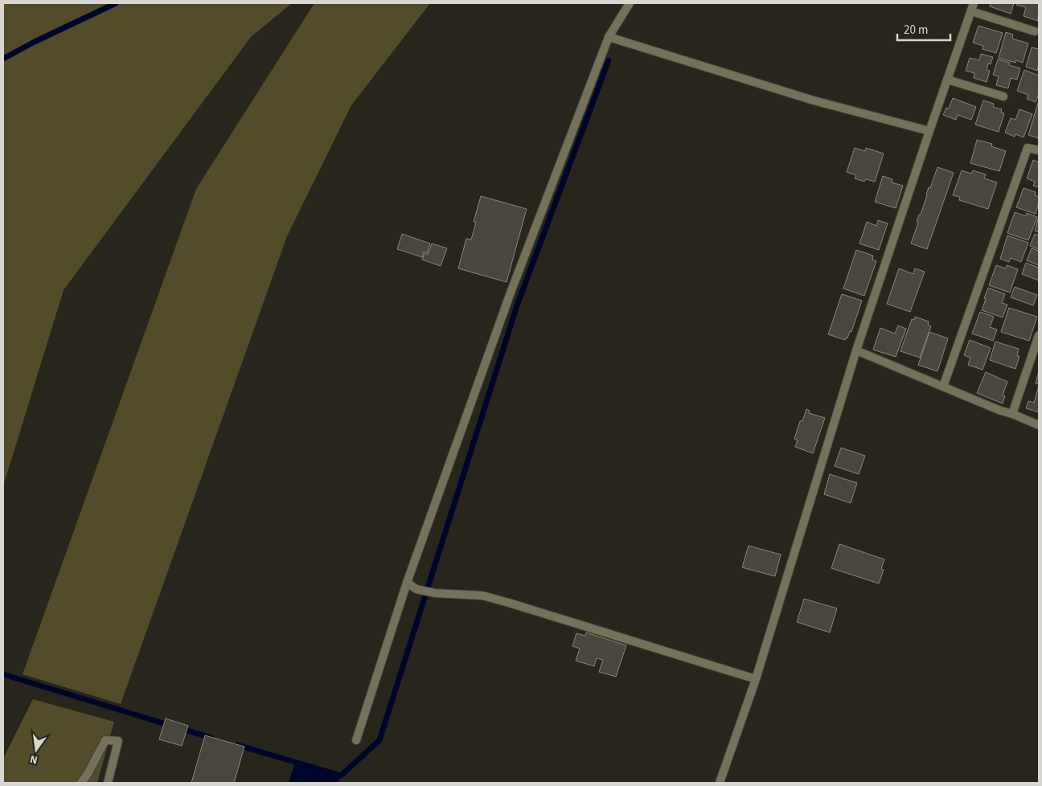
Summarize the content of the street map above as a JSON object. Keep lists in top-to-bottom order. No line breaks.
{"scale_bar":"20 m","north":"bottom"}
